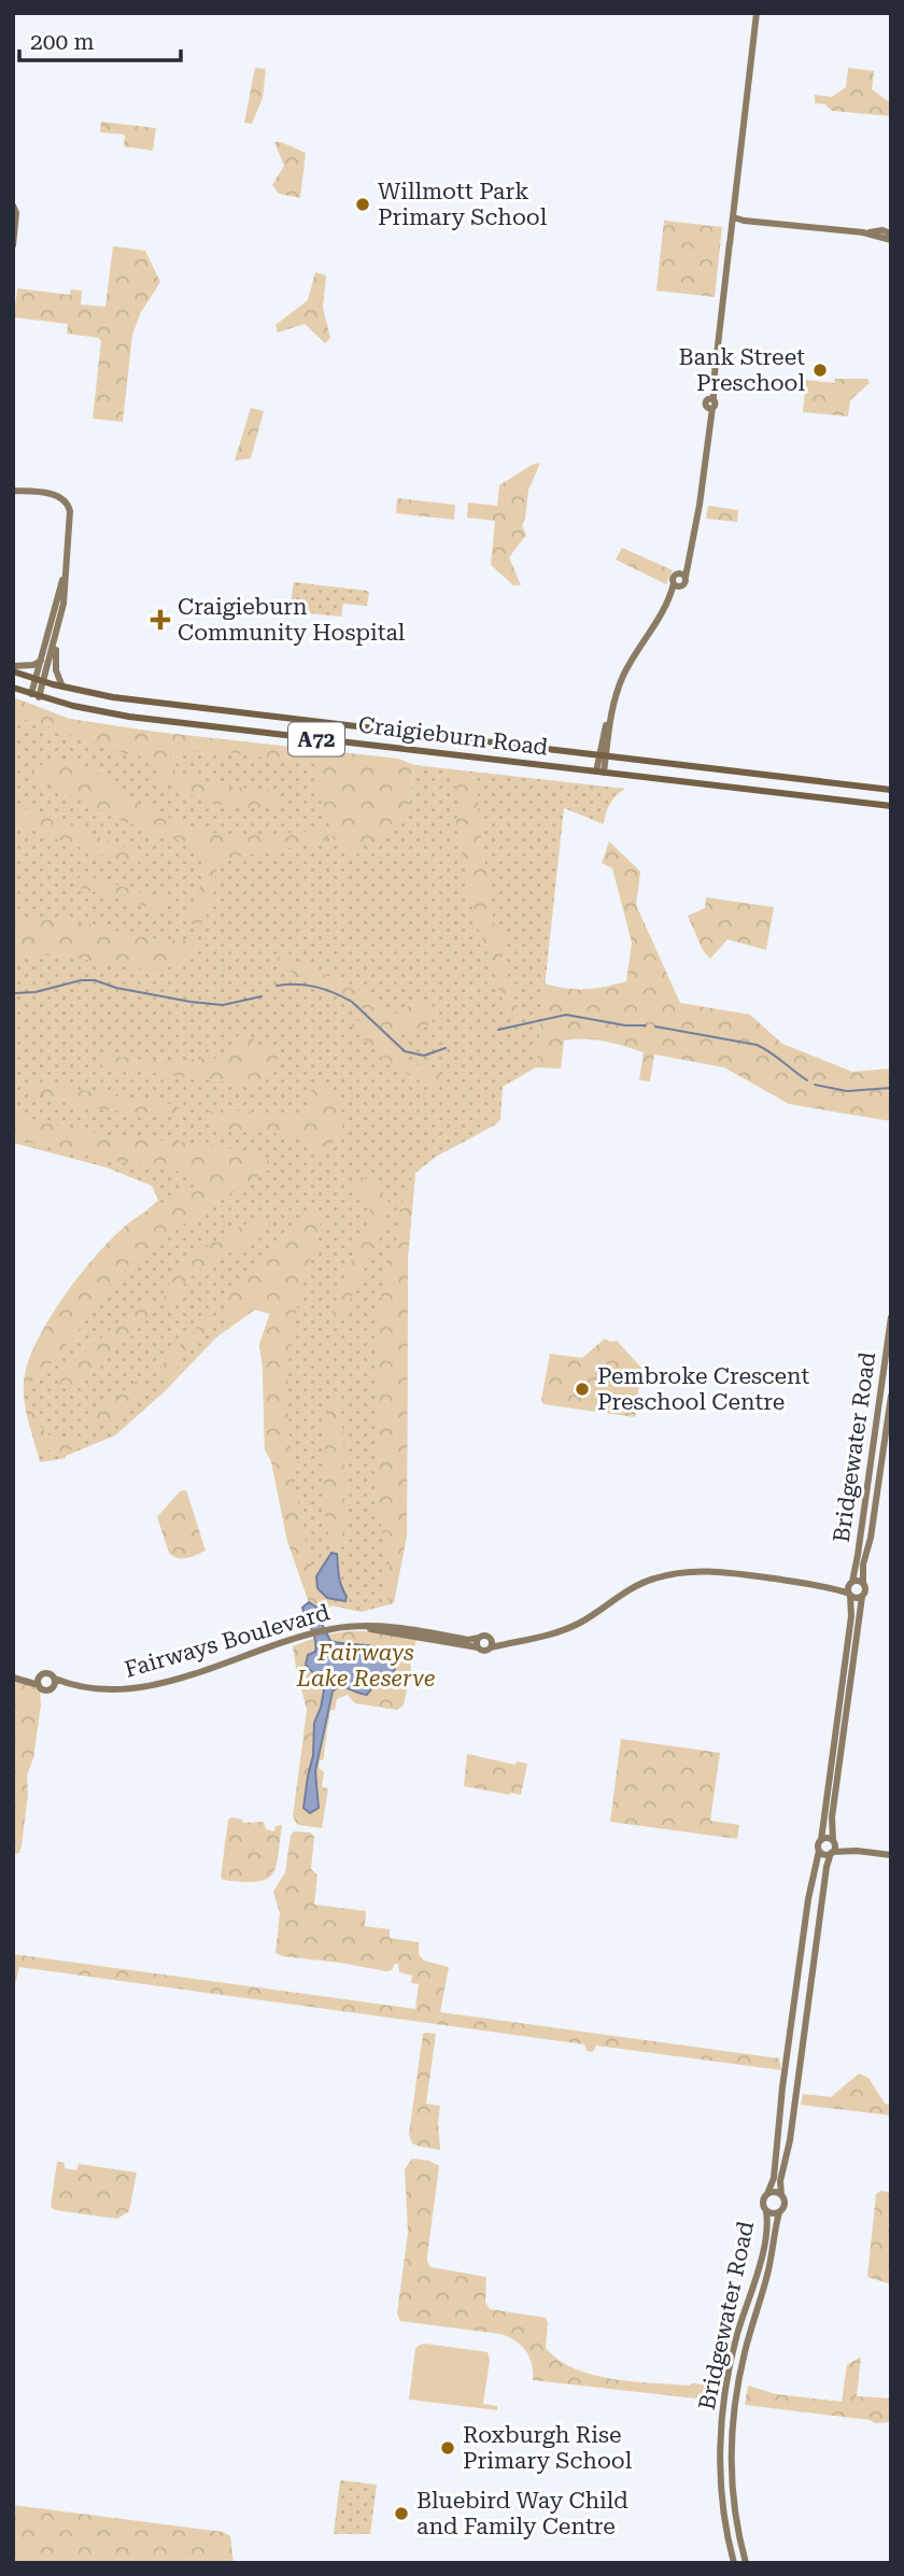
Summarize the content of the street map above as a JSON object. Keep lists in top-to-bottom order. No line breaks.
{"streets":{"main road":["Craigieburn Road","A72"],"street":["Bridgewater Road","Fairways Boulevard"]},"parks":["Fairways Lake Reserve"],"places":{"other":["Willmott Park Primary School","Bank Street Preschool","Pembroke Crescent Preschool Centre","Roxburgh Rise Primary School","Bluebird Way Child and Family Centre"],"health":["Craigieburn Community Hospital"]},"scale_bar":"200 m"}
